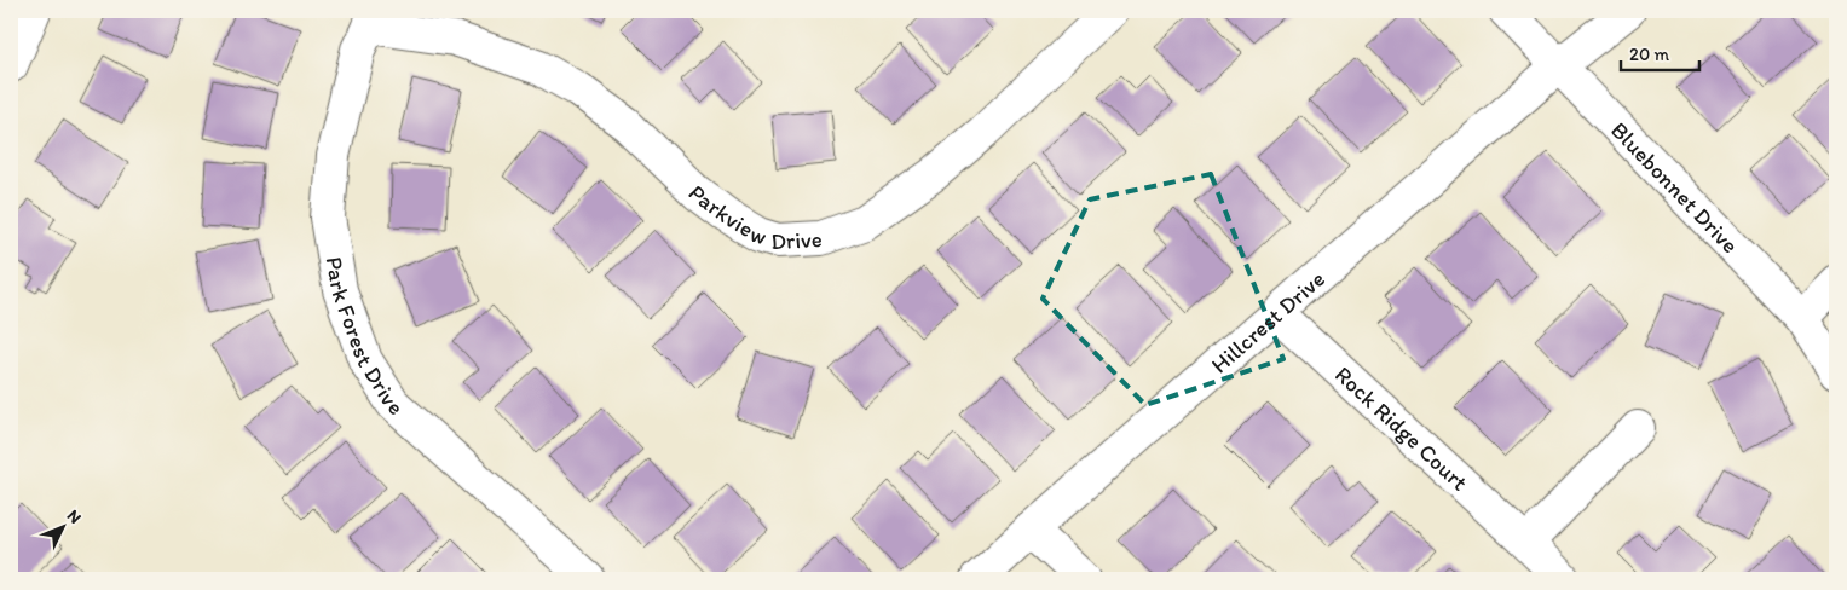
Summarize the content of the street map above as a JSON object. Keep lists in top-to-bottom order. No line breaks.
{"streets":{"street":["Bluebonnet Drive","Parkview Drive","Hillcrest Drive","Park Forest Drive","Rock Ridge Court"]},"crossings":[["Bluebonnet Drive","Hillcrest Drive"],["Parkview Drive","Park Forest Drive"],["Hillcrest Drive","Rock Ridge Court"]],"scale_bar":"20 m","north":"top right"}
